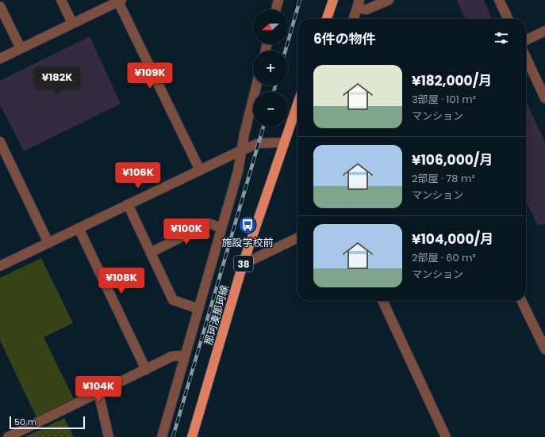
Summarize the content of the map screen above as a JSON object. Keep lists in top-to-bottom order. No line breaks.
{"streets":{"main road":["38","那珂湊那珂線"]},"places":{"bus stop":["施設学校前"]},"scale_bar":"50 m","north":"left","page":{"map_buttons":["+","−"],"heading":"6件の物件","list":[{"name":"¥182,000/月","note":"3部屋 · 101 m² · マンション"},{"name":"¥106,000/月","note":"2部屋 · 78 m² · マンション"},{"name":"¥104,000/月","note":"2部屋 · 60 m² · マンション"}],"price":["¥109K","¥182K","¥106K","¥100K","¥108K","¥104K"],"scale":"50 m"}}
